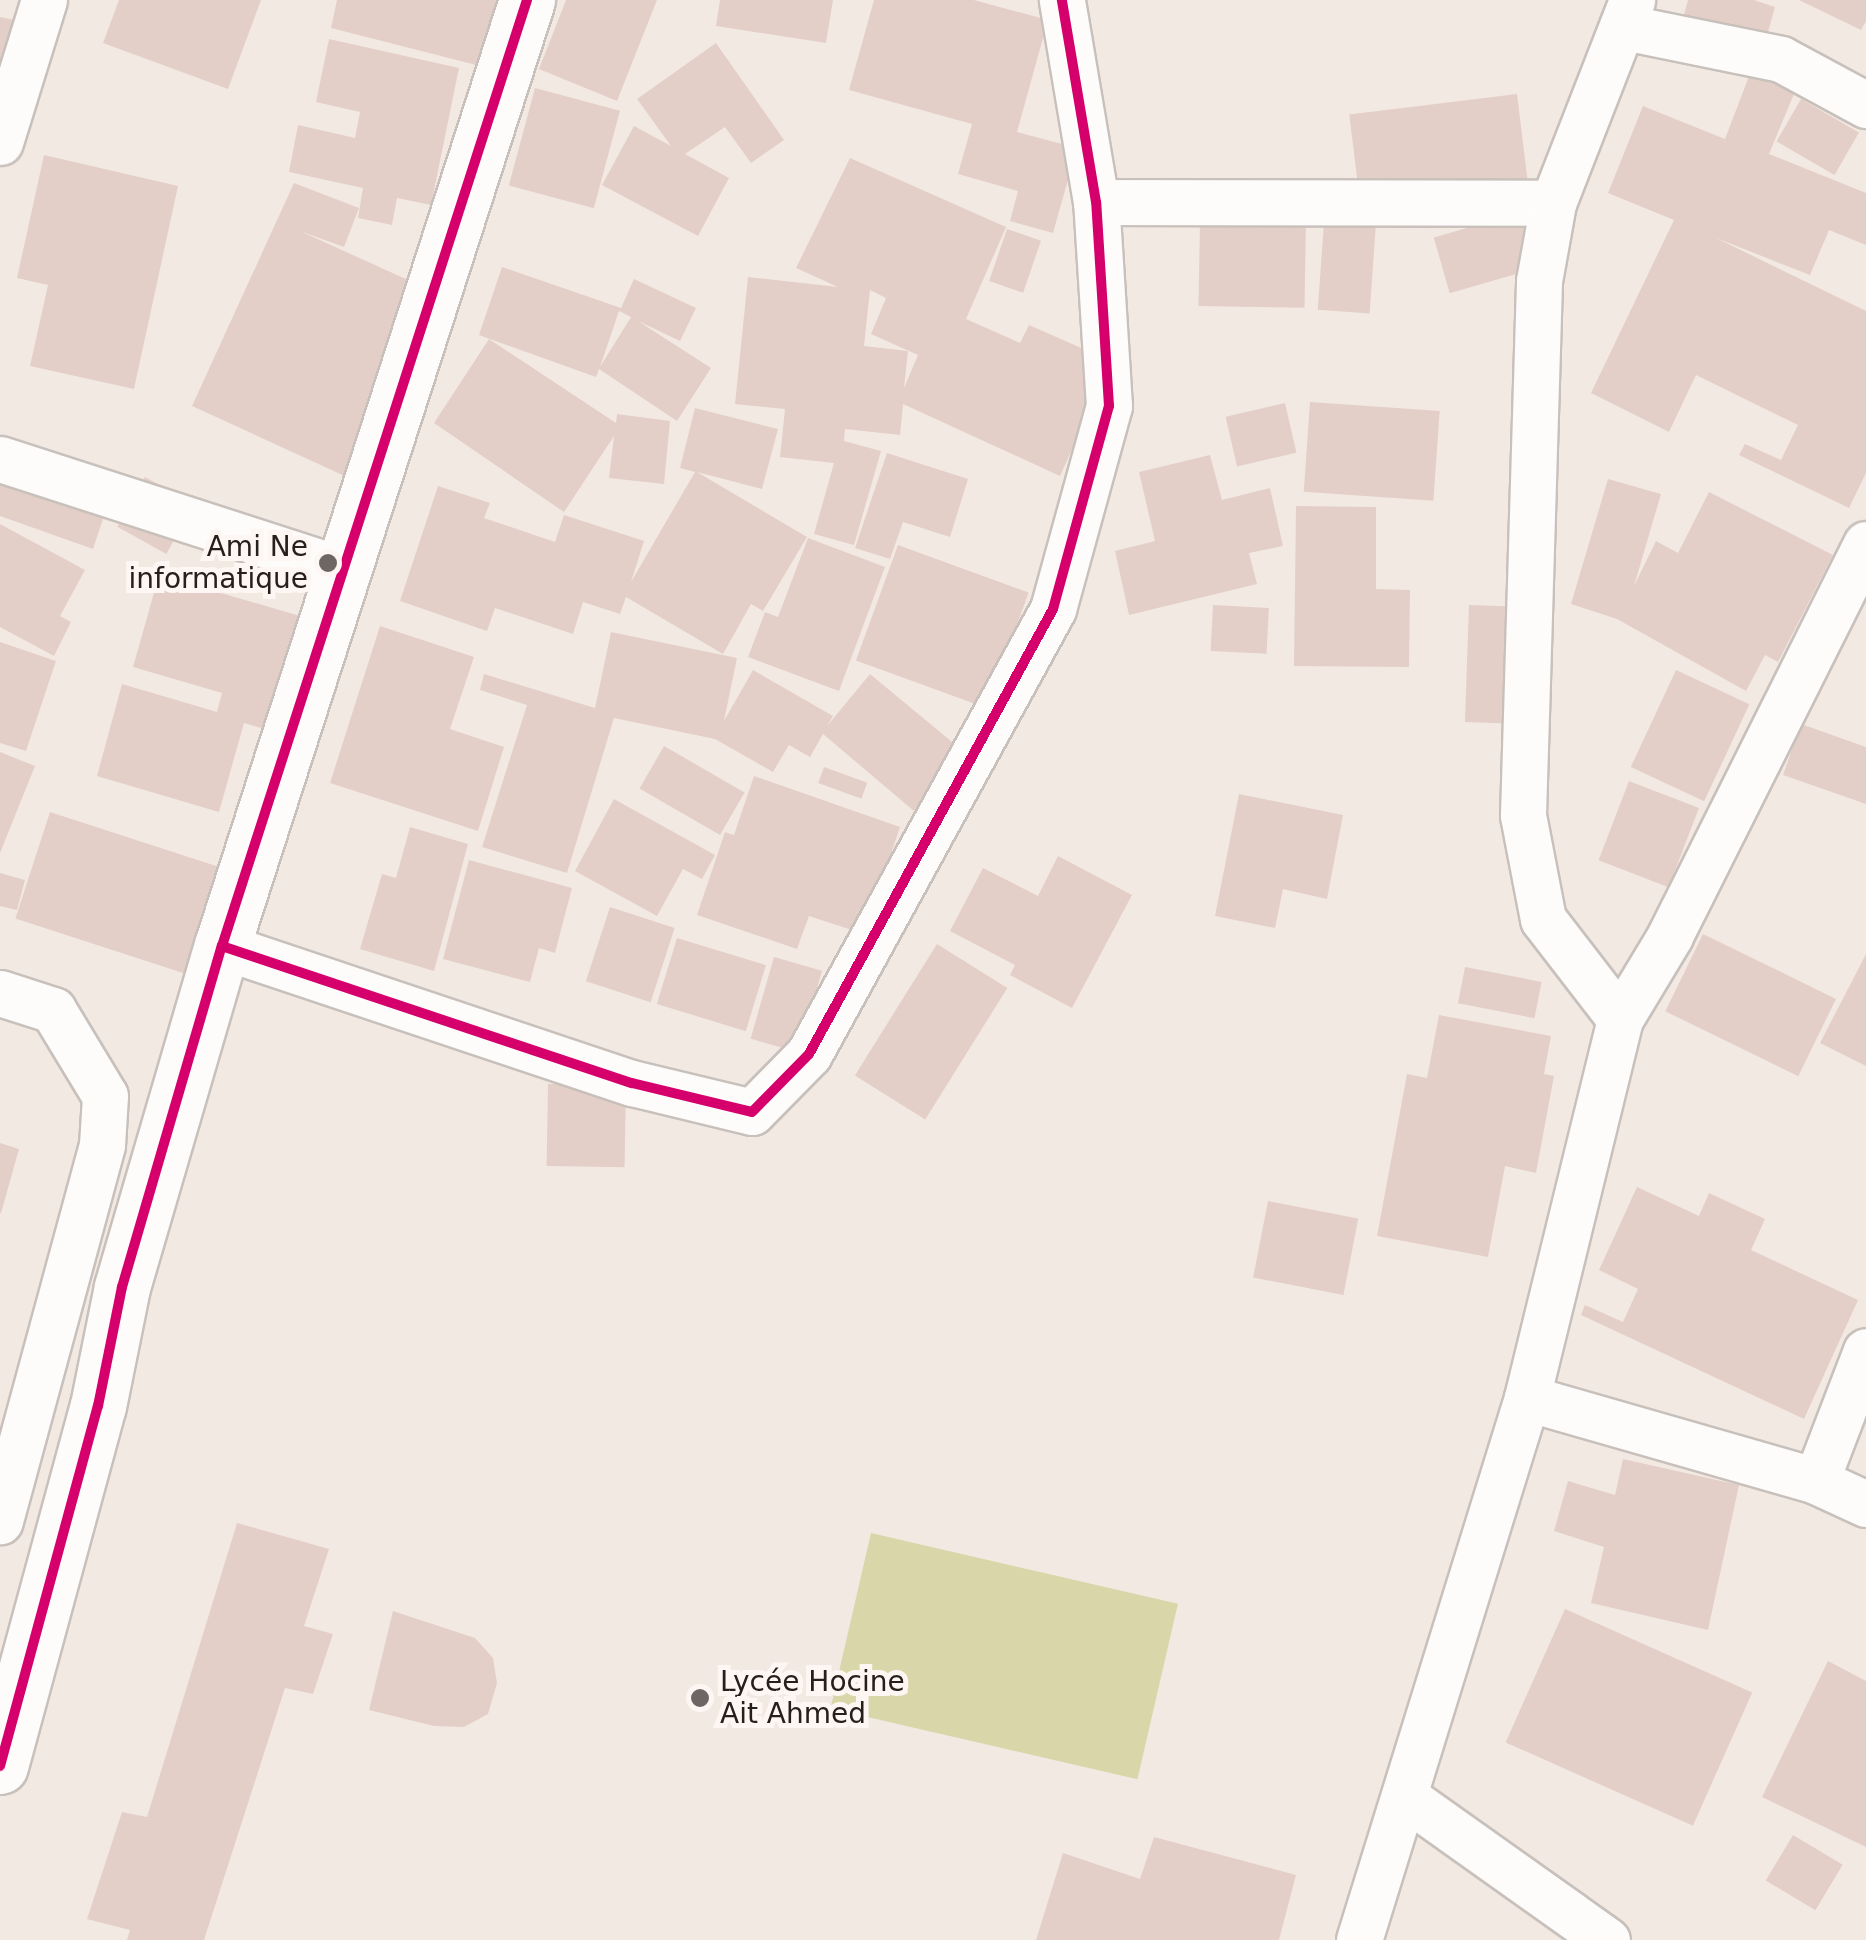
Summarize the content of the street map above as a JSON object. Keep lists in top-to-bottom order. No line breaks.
{"places":["Ami Ne informatique","Lycée Hocine Ait Ahmed"]}
